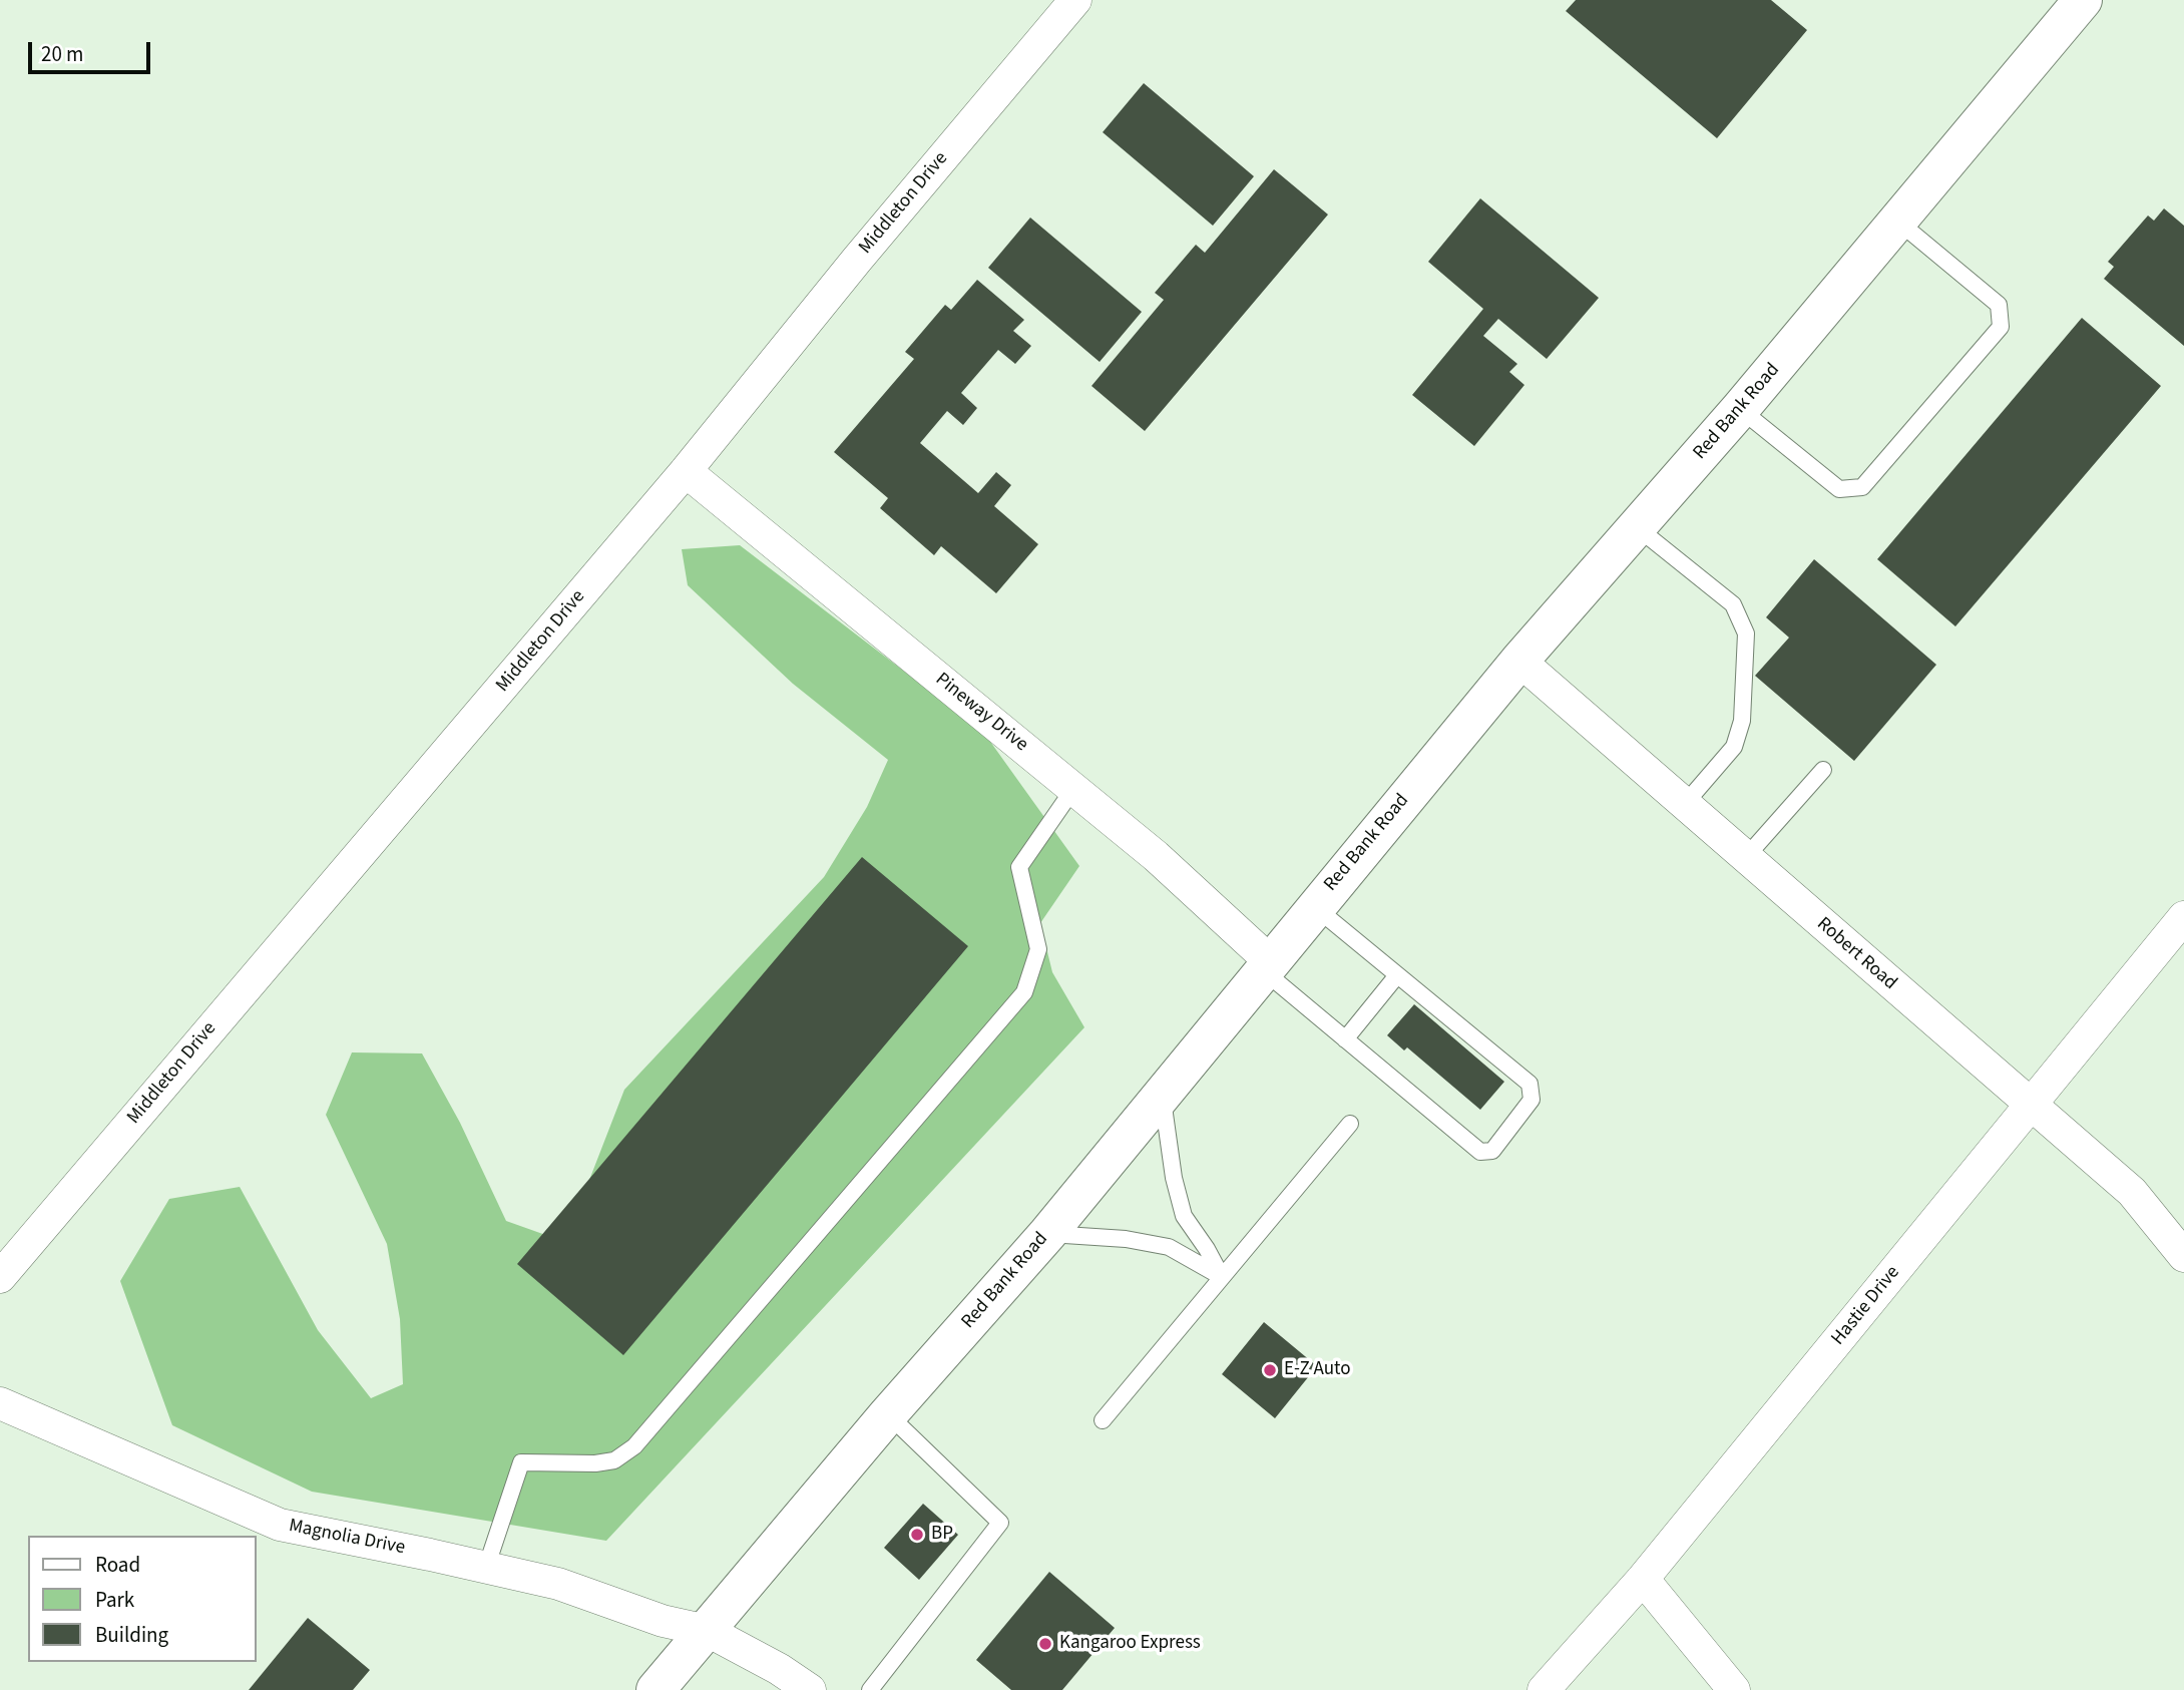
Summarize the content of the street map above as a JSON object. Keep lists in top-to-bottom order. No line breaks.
{"streets":{"main road":["Red Bank Road"],"street":["Middleton Drive","Pineway Drive","Robert Road","Hastie Drive","Magnolia Drive"]},"crossings":[["Middleton Drive","Pineway Drive"],["Red Bank Road","Pineway Drive"],["Red Bank Road","Robert Road"],["Red Bank Road","Magnolia Drive"],["Robert Road","Hastie Drive"]],"places":["E-Z Auto","BP","Kangaroo Express"],"legend":["Road","Park","Building"],"scale_bar":"20 m"}
